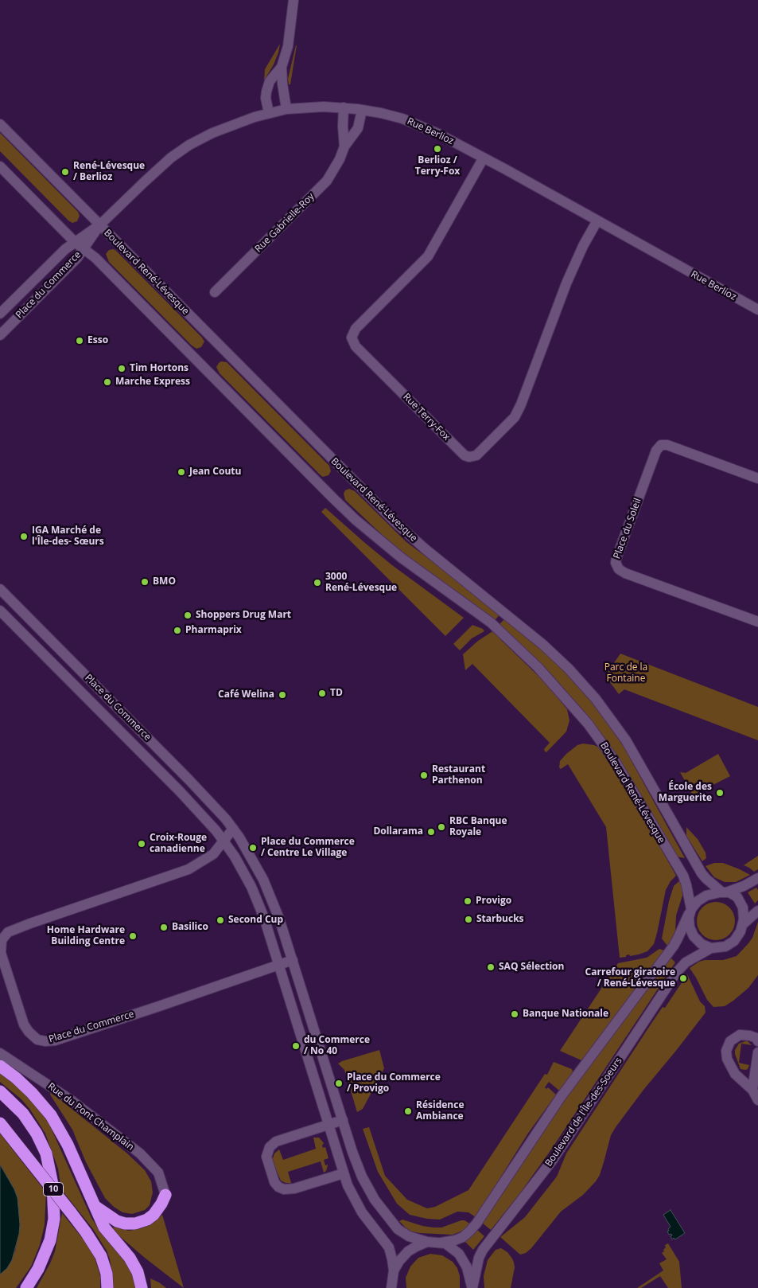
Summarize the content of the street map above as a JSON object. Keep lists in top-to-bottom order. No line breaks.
{"streets":{"highway":["10"],"street":["Rue Berlioz","Rue Gabrielle-Roy","Boulevard René-Lévesque","Place du Commerce","Rue Terry-Fox","Place du Soleil","Boulevard de l'Île-des-Soeurs","Rue du Pont Champlain"]},"crossings":[["Rue Berlioz","Rue Gabrielle-Roy"],["Rue Berlioz","Boulevard René-Lévesque"],["Rue Berlioz","Place du Commerce"],["Rue Berlioz","Rue Terry-Fox"],["Boulevard René-Lévesque","Place du Commerce"],["Boulevard René-Lévesque","Boulevard de l'Île-des-Soeurs"]],"parks":["Parc de la Fontaine"],"places":["Berlioz / Terry-Fox","René-Lévesque / Berlioz","Esso","Tim Hortons","Marche Express","Jean Coutu","IGA Marché de l'Île-des- Sœurs","BMO","3000 René-Lévesque","Shoppers Drug Mart","Pharmaprix","TD","Café Welina","Restaurant Parthenon","École des Marguerite","RBC Banque Royale","Dollarama","Croix-Rouge canadienne","Place du Commerce / Centre Le Village","Provigo","Starbucks","Second Cup","Basilico","Home Hardware Building Centre","SAQ Sélection","Carrefour giratoire / René-Lévesque","Banque Nationale","du Commerce / No 40","Place du Commerce / Provigo","Résidence Ambiance"]}
